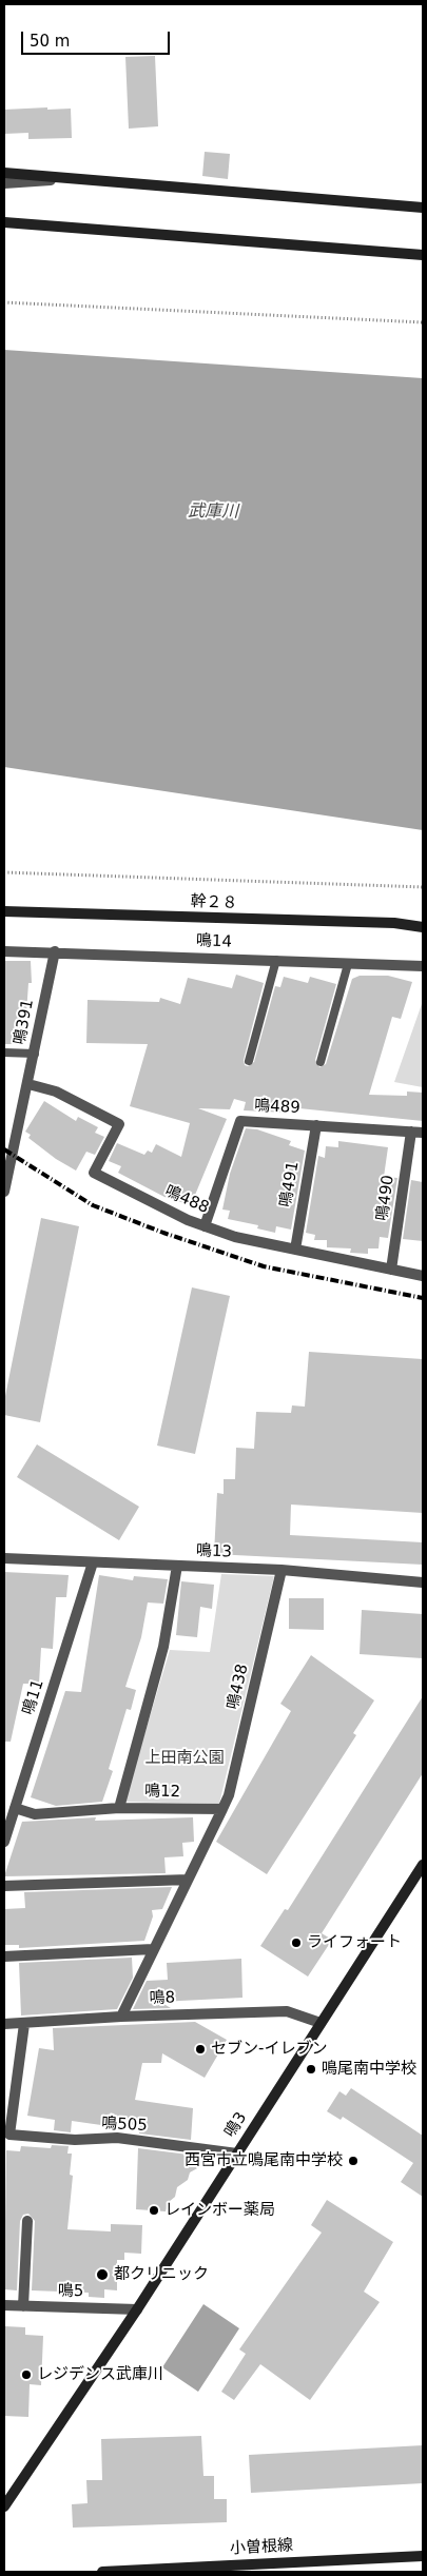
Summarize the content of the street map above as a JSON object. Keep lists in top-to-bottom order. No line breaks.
{"streets":{"street":["幹２８","鳴14","鳴391","鳴489","鳴491","鳴490","鳴488","鳴13","鳴438","鳴11","鳴12","鳴8","鳴505","鳴3","鳴5","小曽根線"]},"crossings":[["鳴14","鳴391"],["鳴391","鳴488"],["鳴489","鳴491"],["鳴489","鳴490"],["鳴489","鳴488"],["鳴491","鳴488"],["鳴490","鳴488"],["鳴13","鳴438"],["鳴13","鳴11"],["鳴13","鳴12"],["鳴438","鳴12"],["鳴8","鳴3"],["鳴505","鳴3"],["鳴3","鳴5"]],"water":["武庫川"],"parks":["上田南公園"],"places":["ライフォート","セブン-イレブン","鳴尾南中学校","西宮市立鳴尾南中学校","レインボー薬局","都クリニック","レジデンス武庫川"],"scale_bar":"50 m"}
